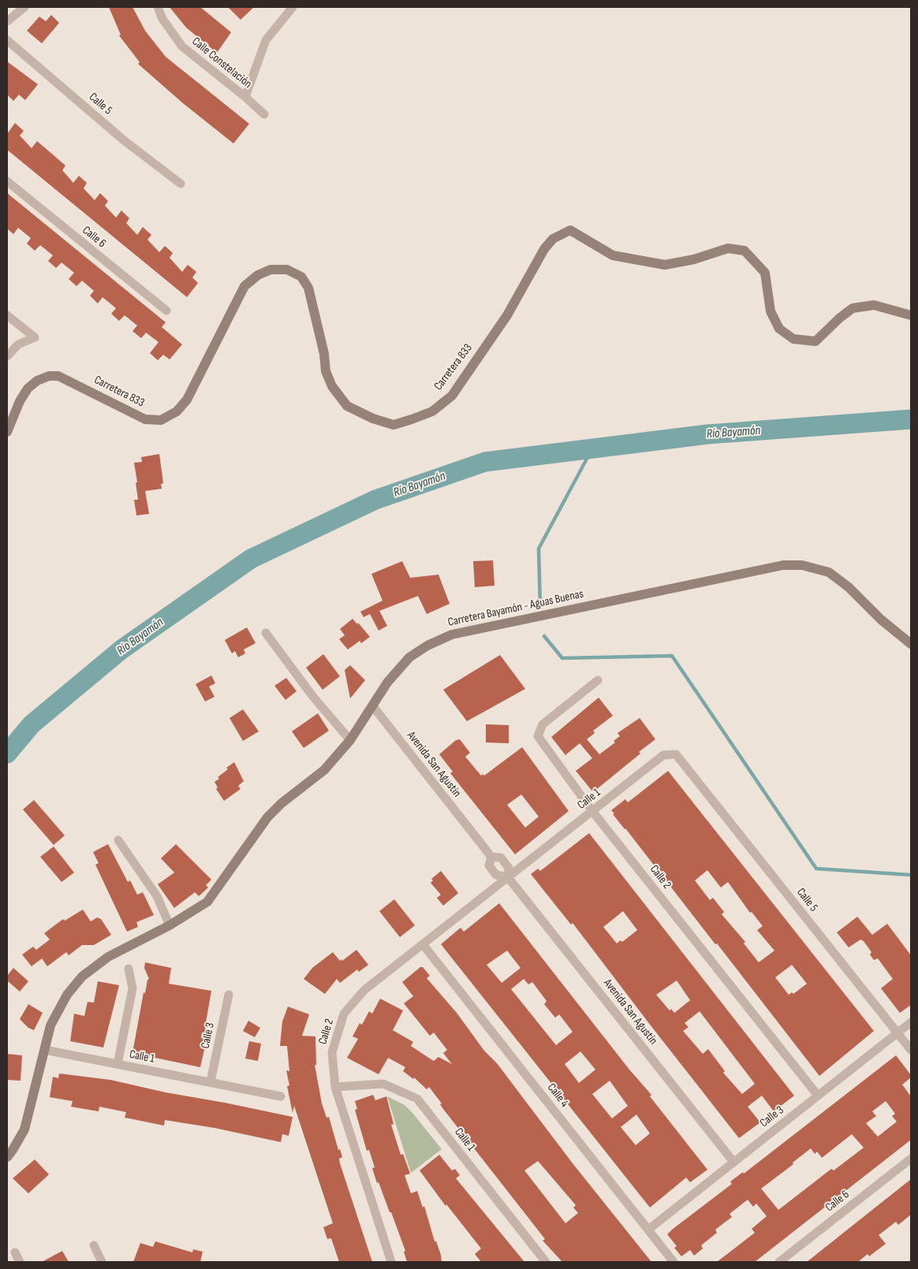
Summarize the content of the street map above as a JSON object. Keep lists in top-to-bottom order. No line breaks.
{"streets":{"street":["Calle Constelación","Calle 5","Calle 6","Carretera 833","Carretera Bayamón - Aguas Buenas","Avenida San Agustín","Calle 1","Calle 2","Calle 3","Calle 4"]},"crossings":[["Calle 5","Calle 1"],["Calle 5","Calle 3"],["Carretera Bayamón - Aguas Buenas","Avenida San Agustín"],["Carretera Bayamón - Aguas Buenas","Calle 1"],["Avenida San Agustín","Calle 1"],["Avenida San Agustín","Calle 2"],["Avenida San Agustín","Calle 3"],["Calle 1","Calle 2"],["Calle 1","Calle 3"],["Calle 2","Calle 3"],["Calle 2","Calle 4"],["Calle 3","Calle 4"]],"water":["Río Bayamón"]}
